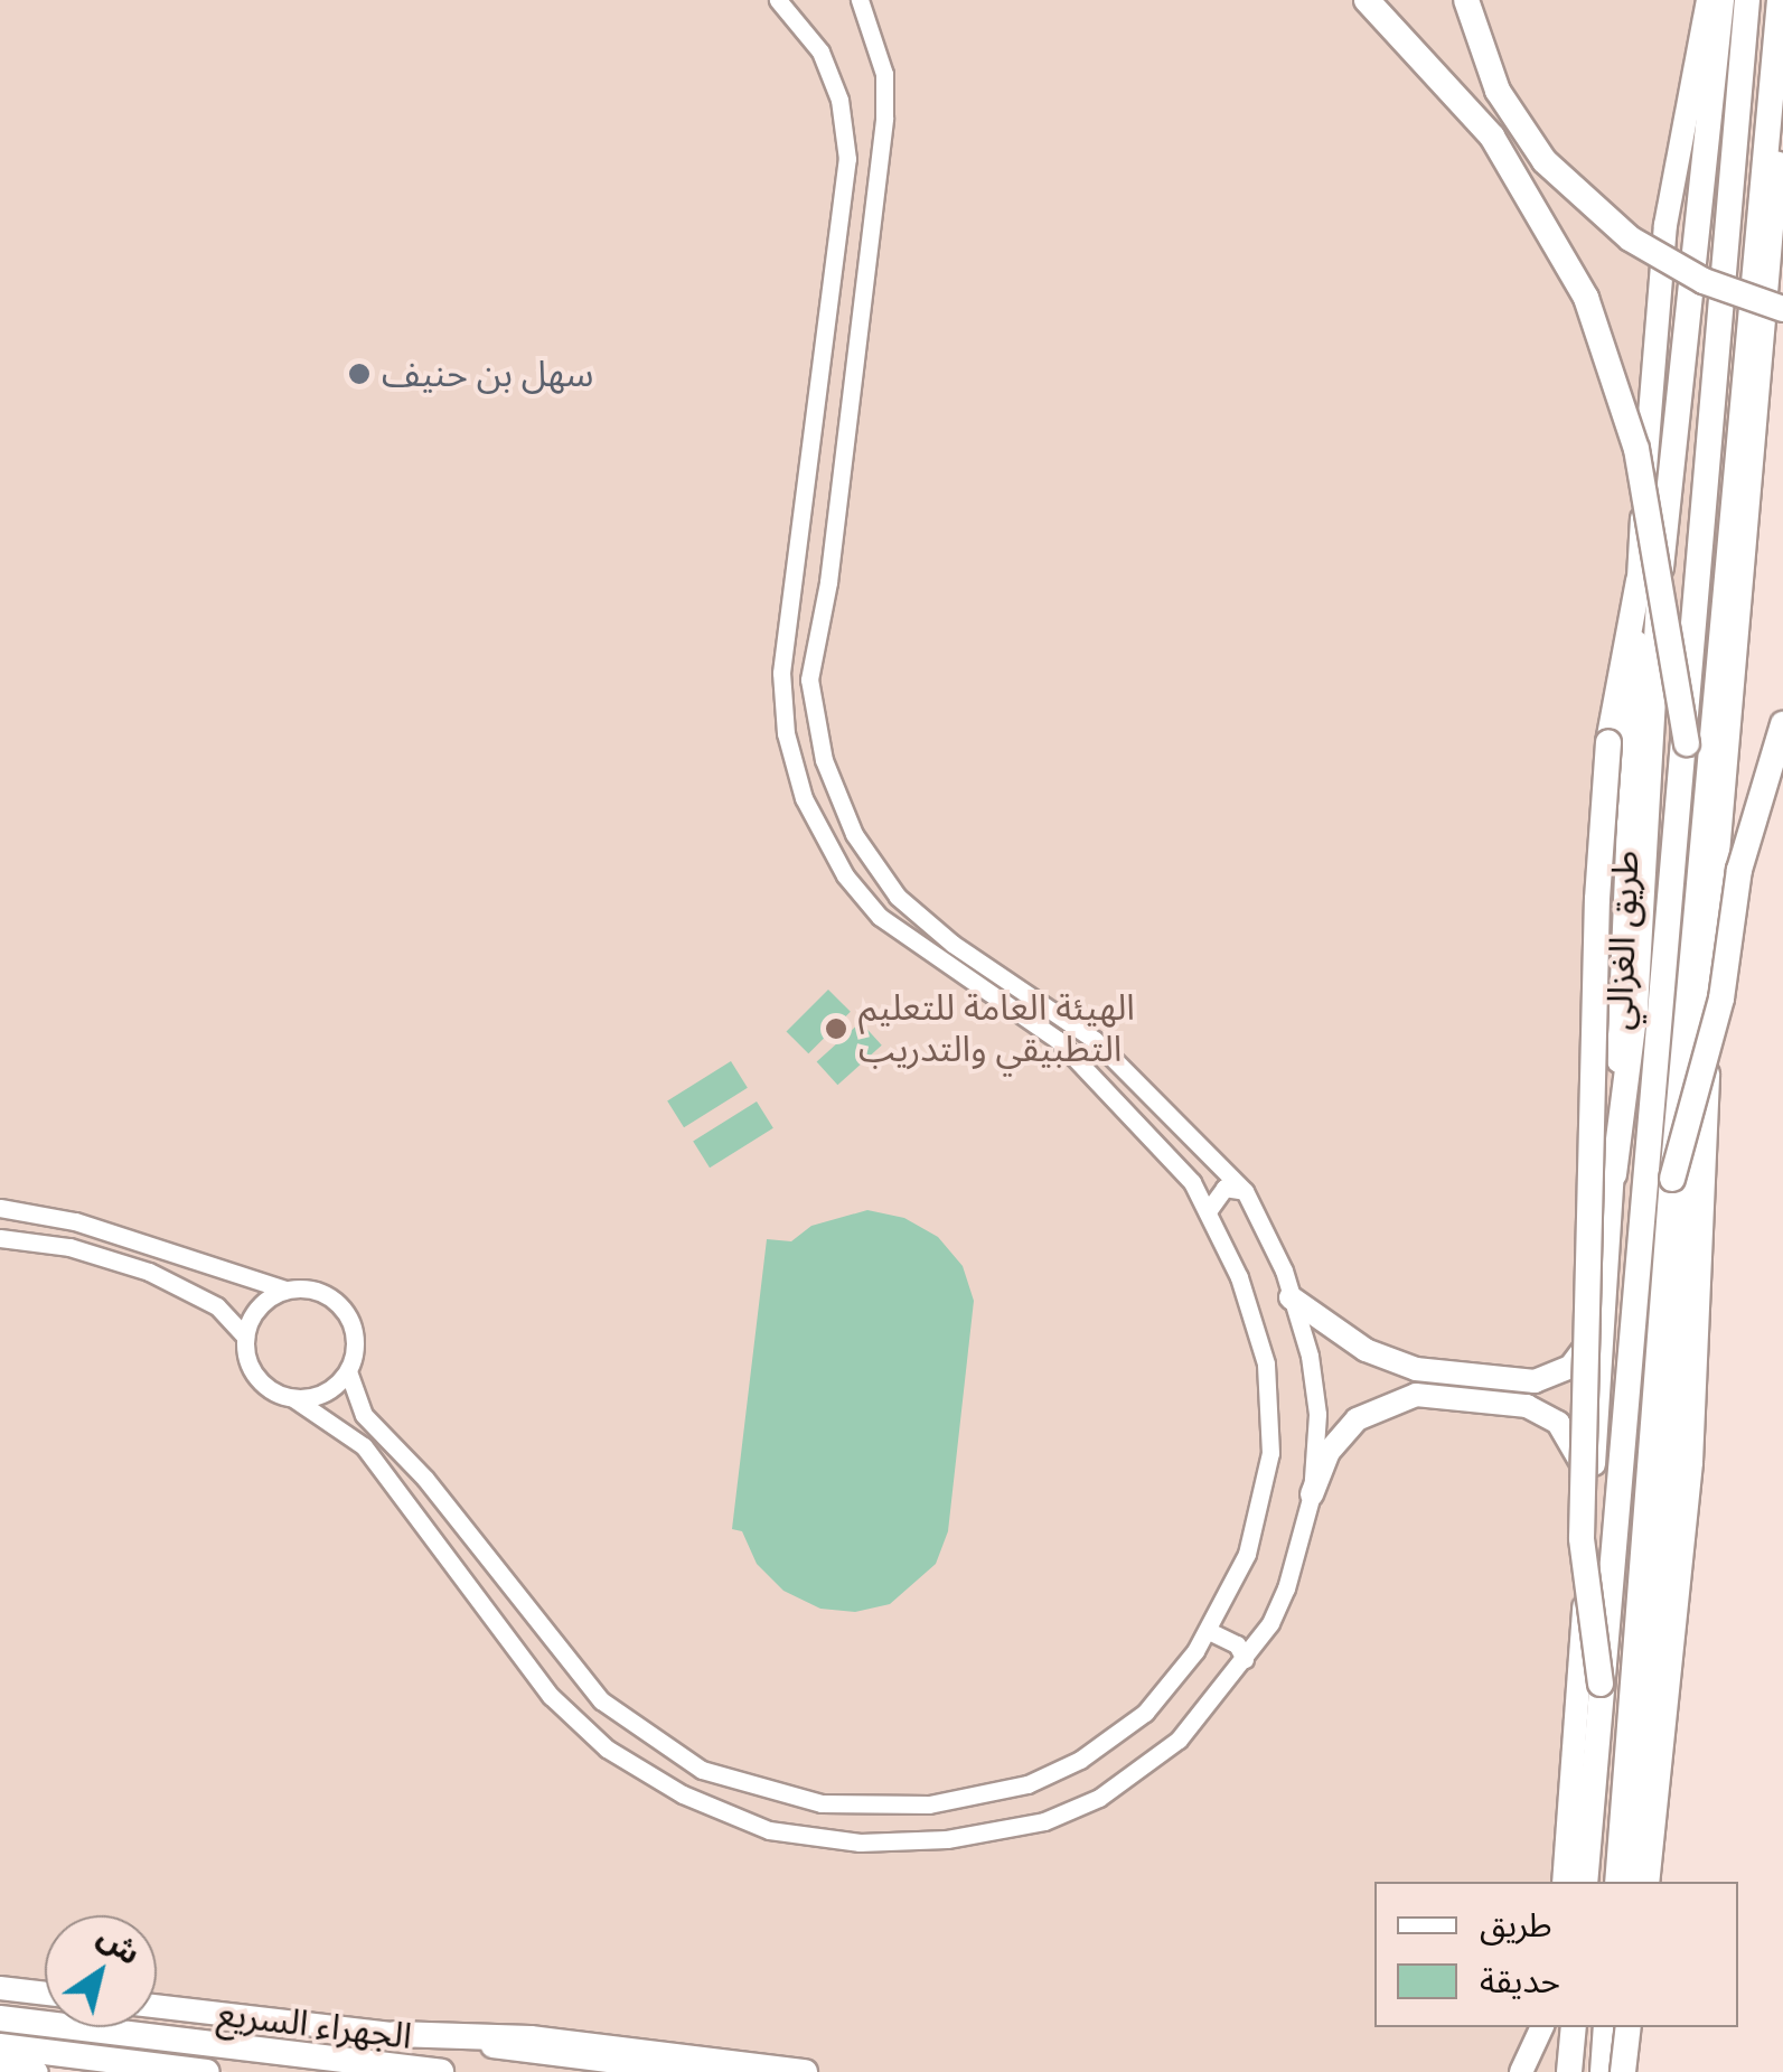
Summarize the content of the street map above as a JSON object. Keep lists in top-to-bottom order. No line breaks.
{"streets":{"highway":["طريق الغزالي","الجهراء السريع"]},"places":["سهل بن حنيف","الهيئة العامة للتعليم التطبيقي والتدريب"],"legend":["طريق","حديقة"],"north":"top right"}
